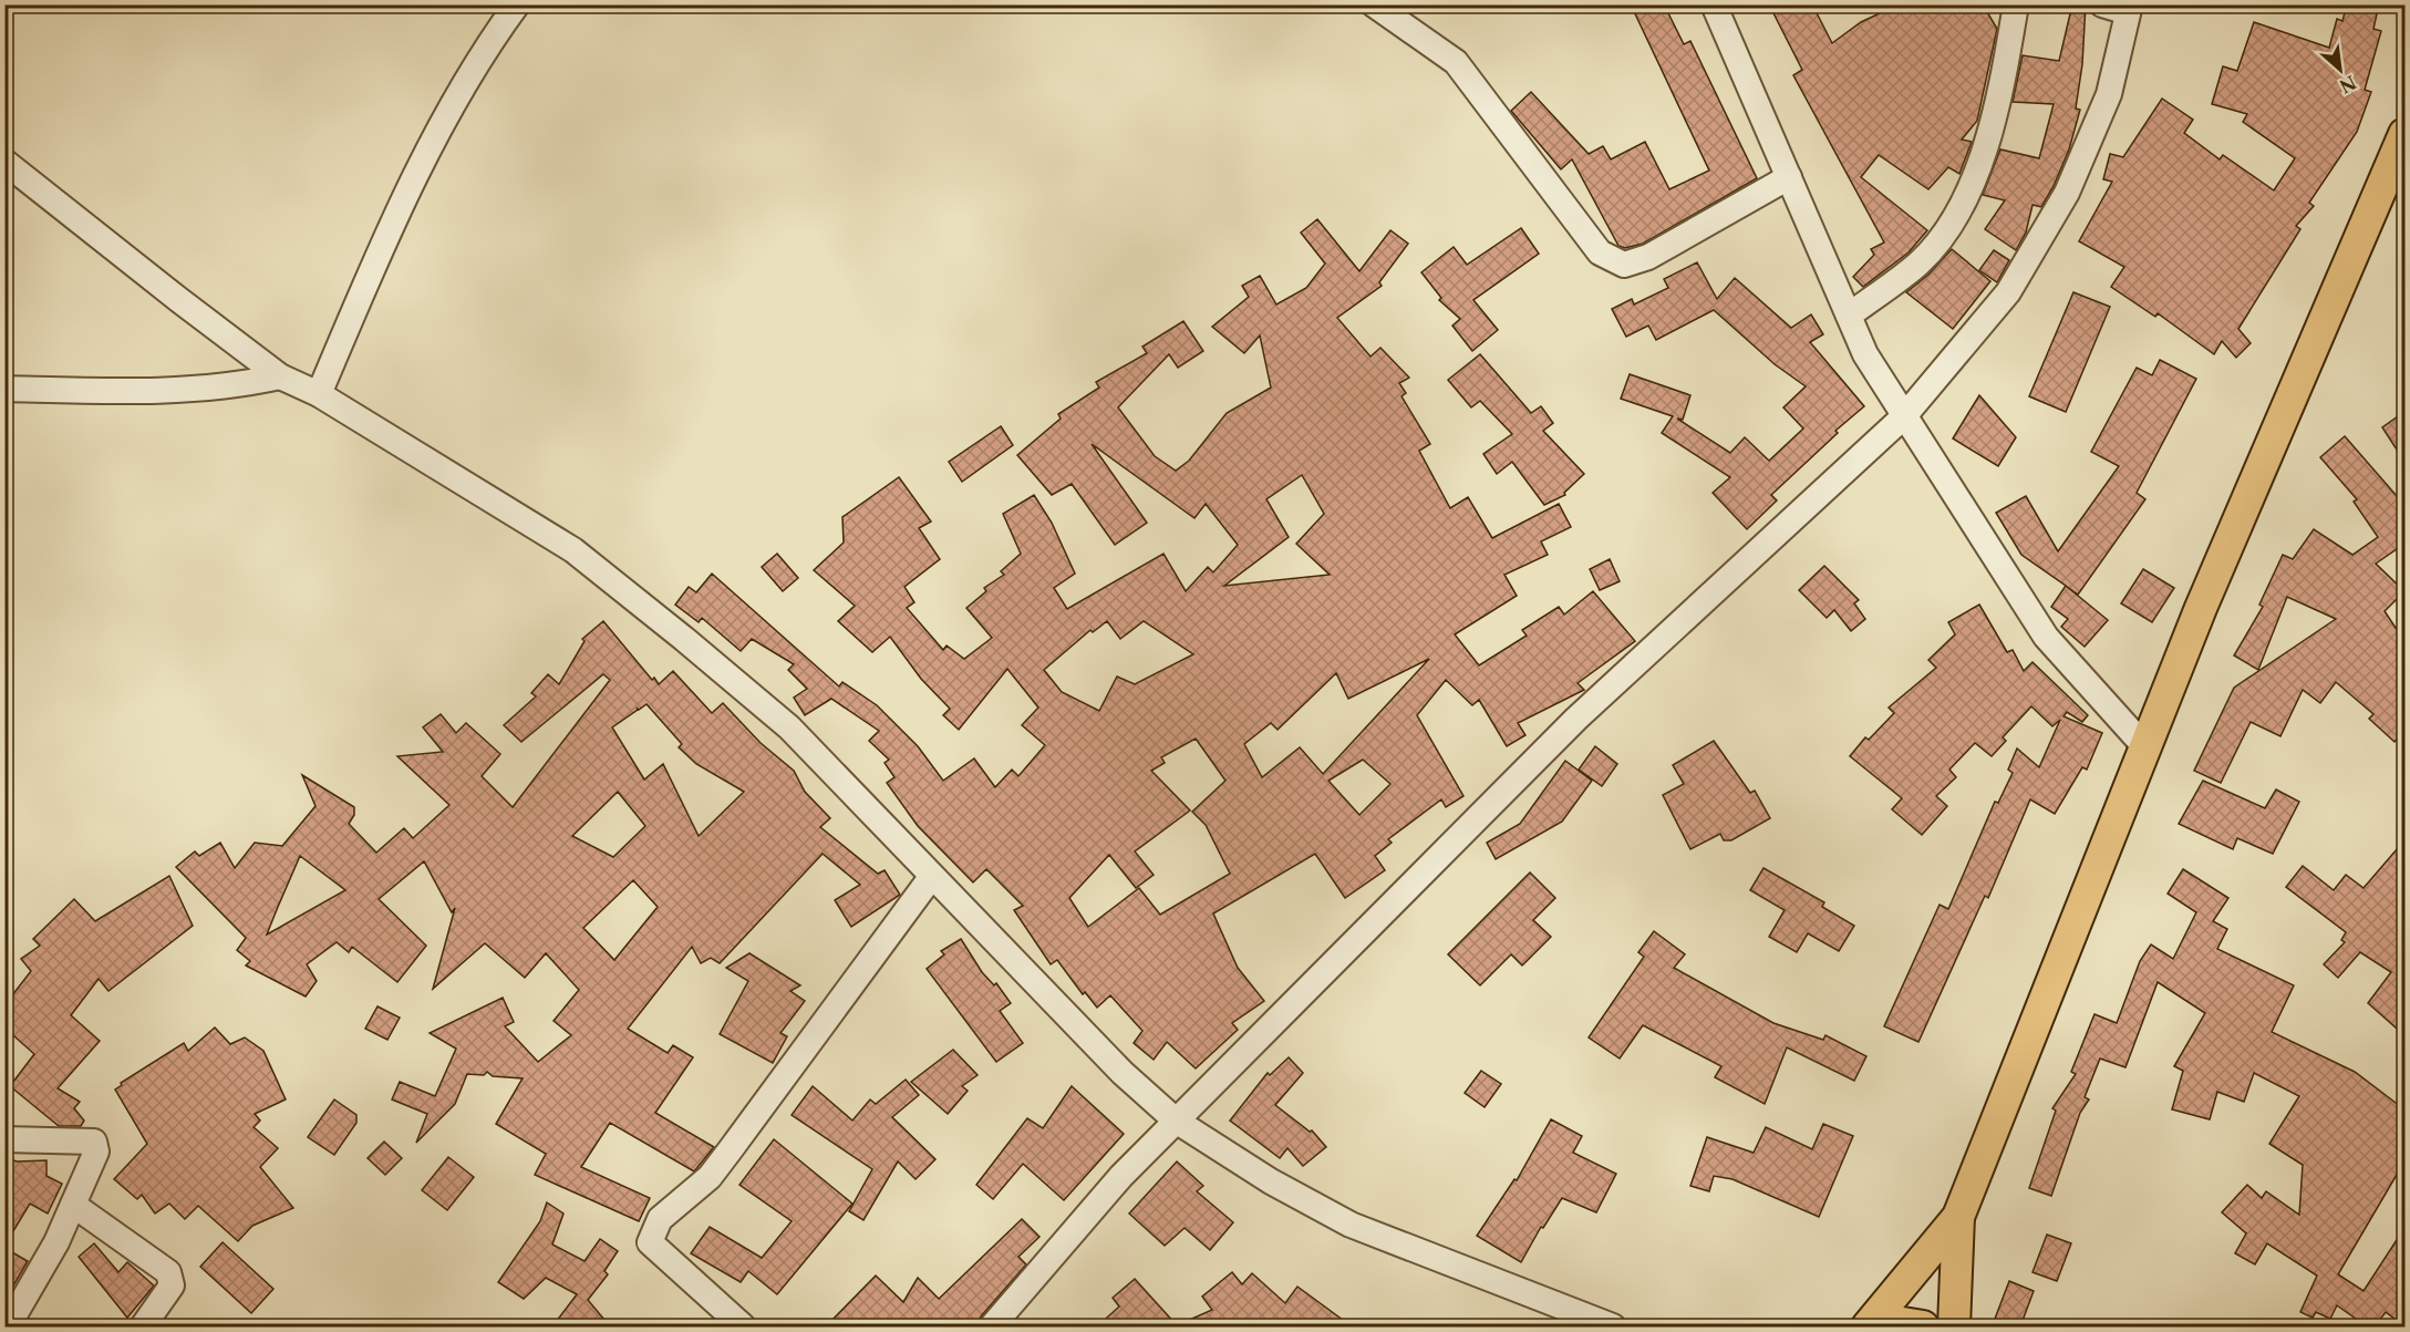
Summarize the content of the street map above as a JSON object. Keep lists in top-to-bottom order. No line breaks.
{"north":"bottom right"}
